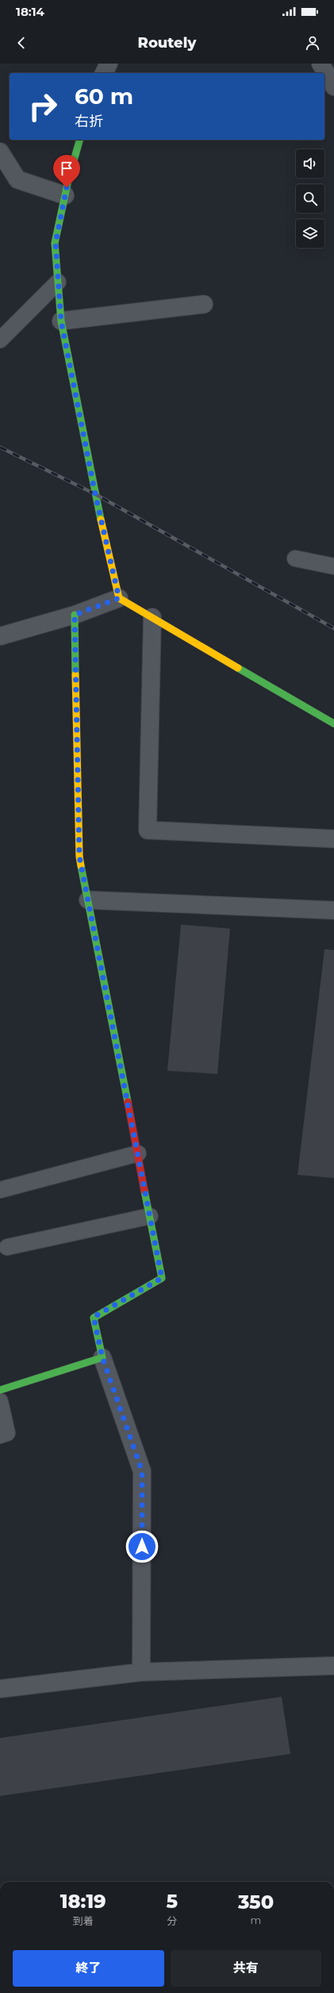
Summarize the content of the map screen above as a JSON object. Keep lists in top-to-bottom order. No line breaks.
{"page":{"status":"18:14","header":"Routely","turn":["60 m","右折"],"eta":["18:19","到着","5","分","350","m"],"buttons":["終了","共有"]}}
